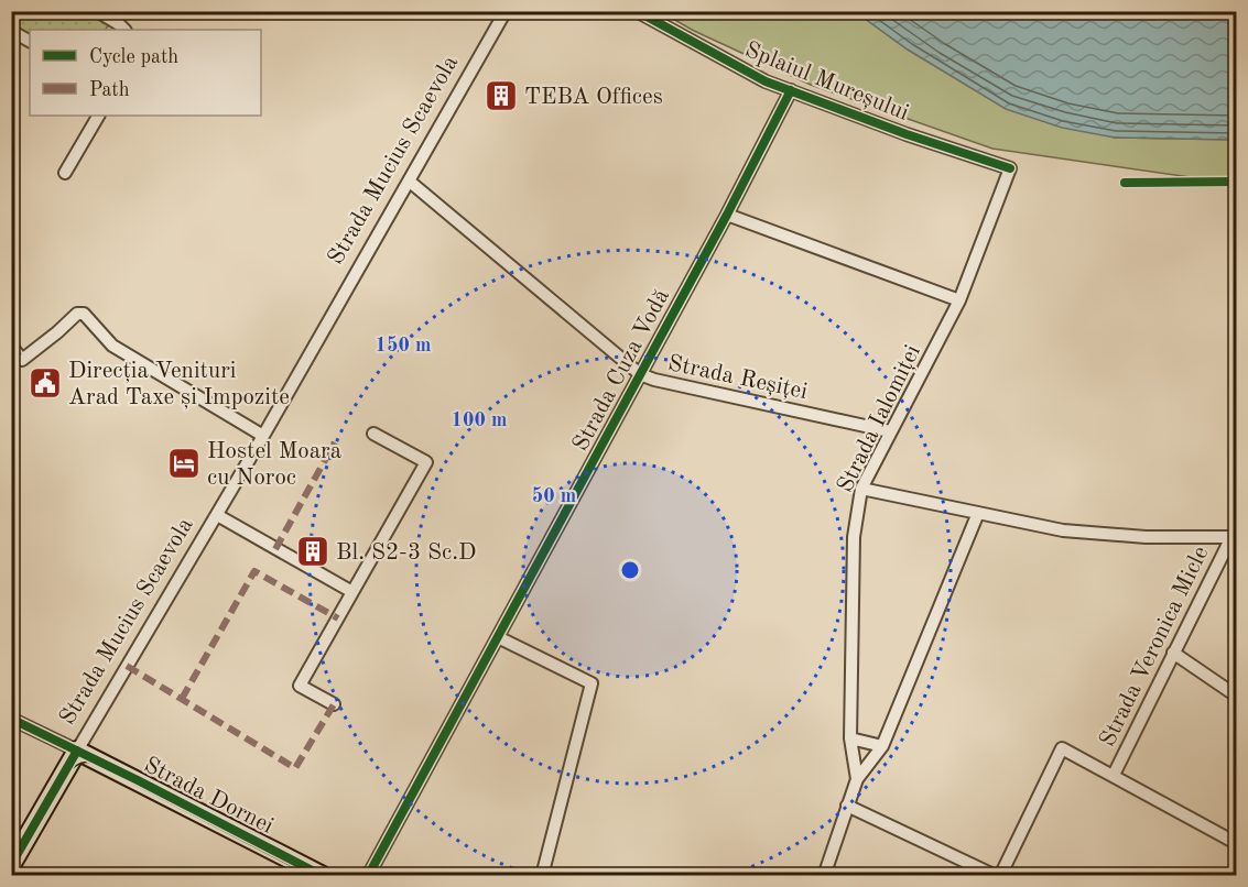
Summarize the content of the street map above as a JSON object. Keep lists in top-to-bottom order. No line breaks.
{"streets":{"main road":["Strada Mucius Scaevola","Strada Dornei"],"street":["Splaiul Mureșului","Strada Cuza Vodă","Strada Reșiței","Strada Ialomiței","Strada Veronica Micle"]},"crossings":[["Splaiul Mureșului","Strada Cuza Vodă"],["Splaiul Mureșului","Strada Ialomiței"],["Strada Mucius Scaevola","Strada Reșiței"],["Strada Mucius Scaevola","Strada Dornei"],["Strada Cuza Vodă","Strada Reșiței"],["Strada Reșiței","Strada Ialomiței"]],"places":{"building":["TEBA Offices","Bl. S2-3 Sc.D"],"public building":["Direcția Venituri Arad Taxe și Impozite"],"hotel":["Hostel Moara cu Noroc"]},"legend":["Cycle path","Path"],"rings":["150 m","100 m","50 m"]}
